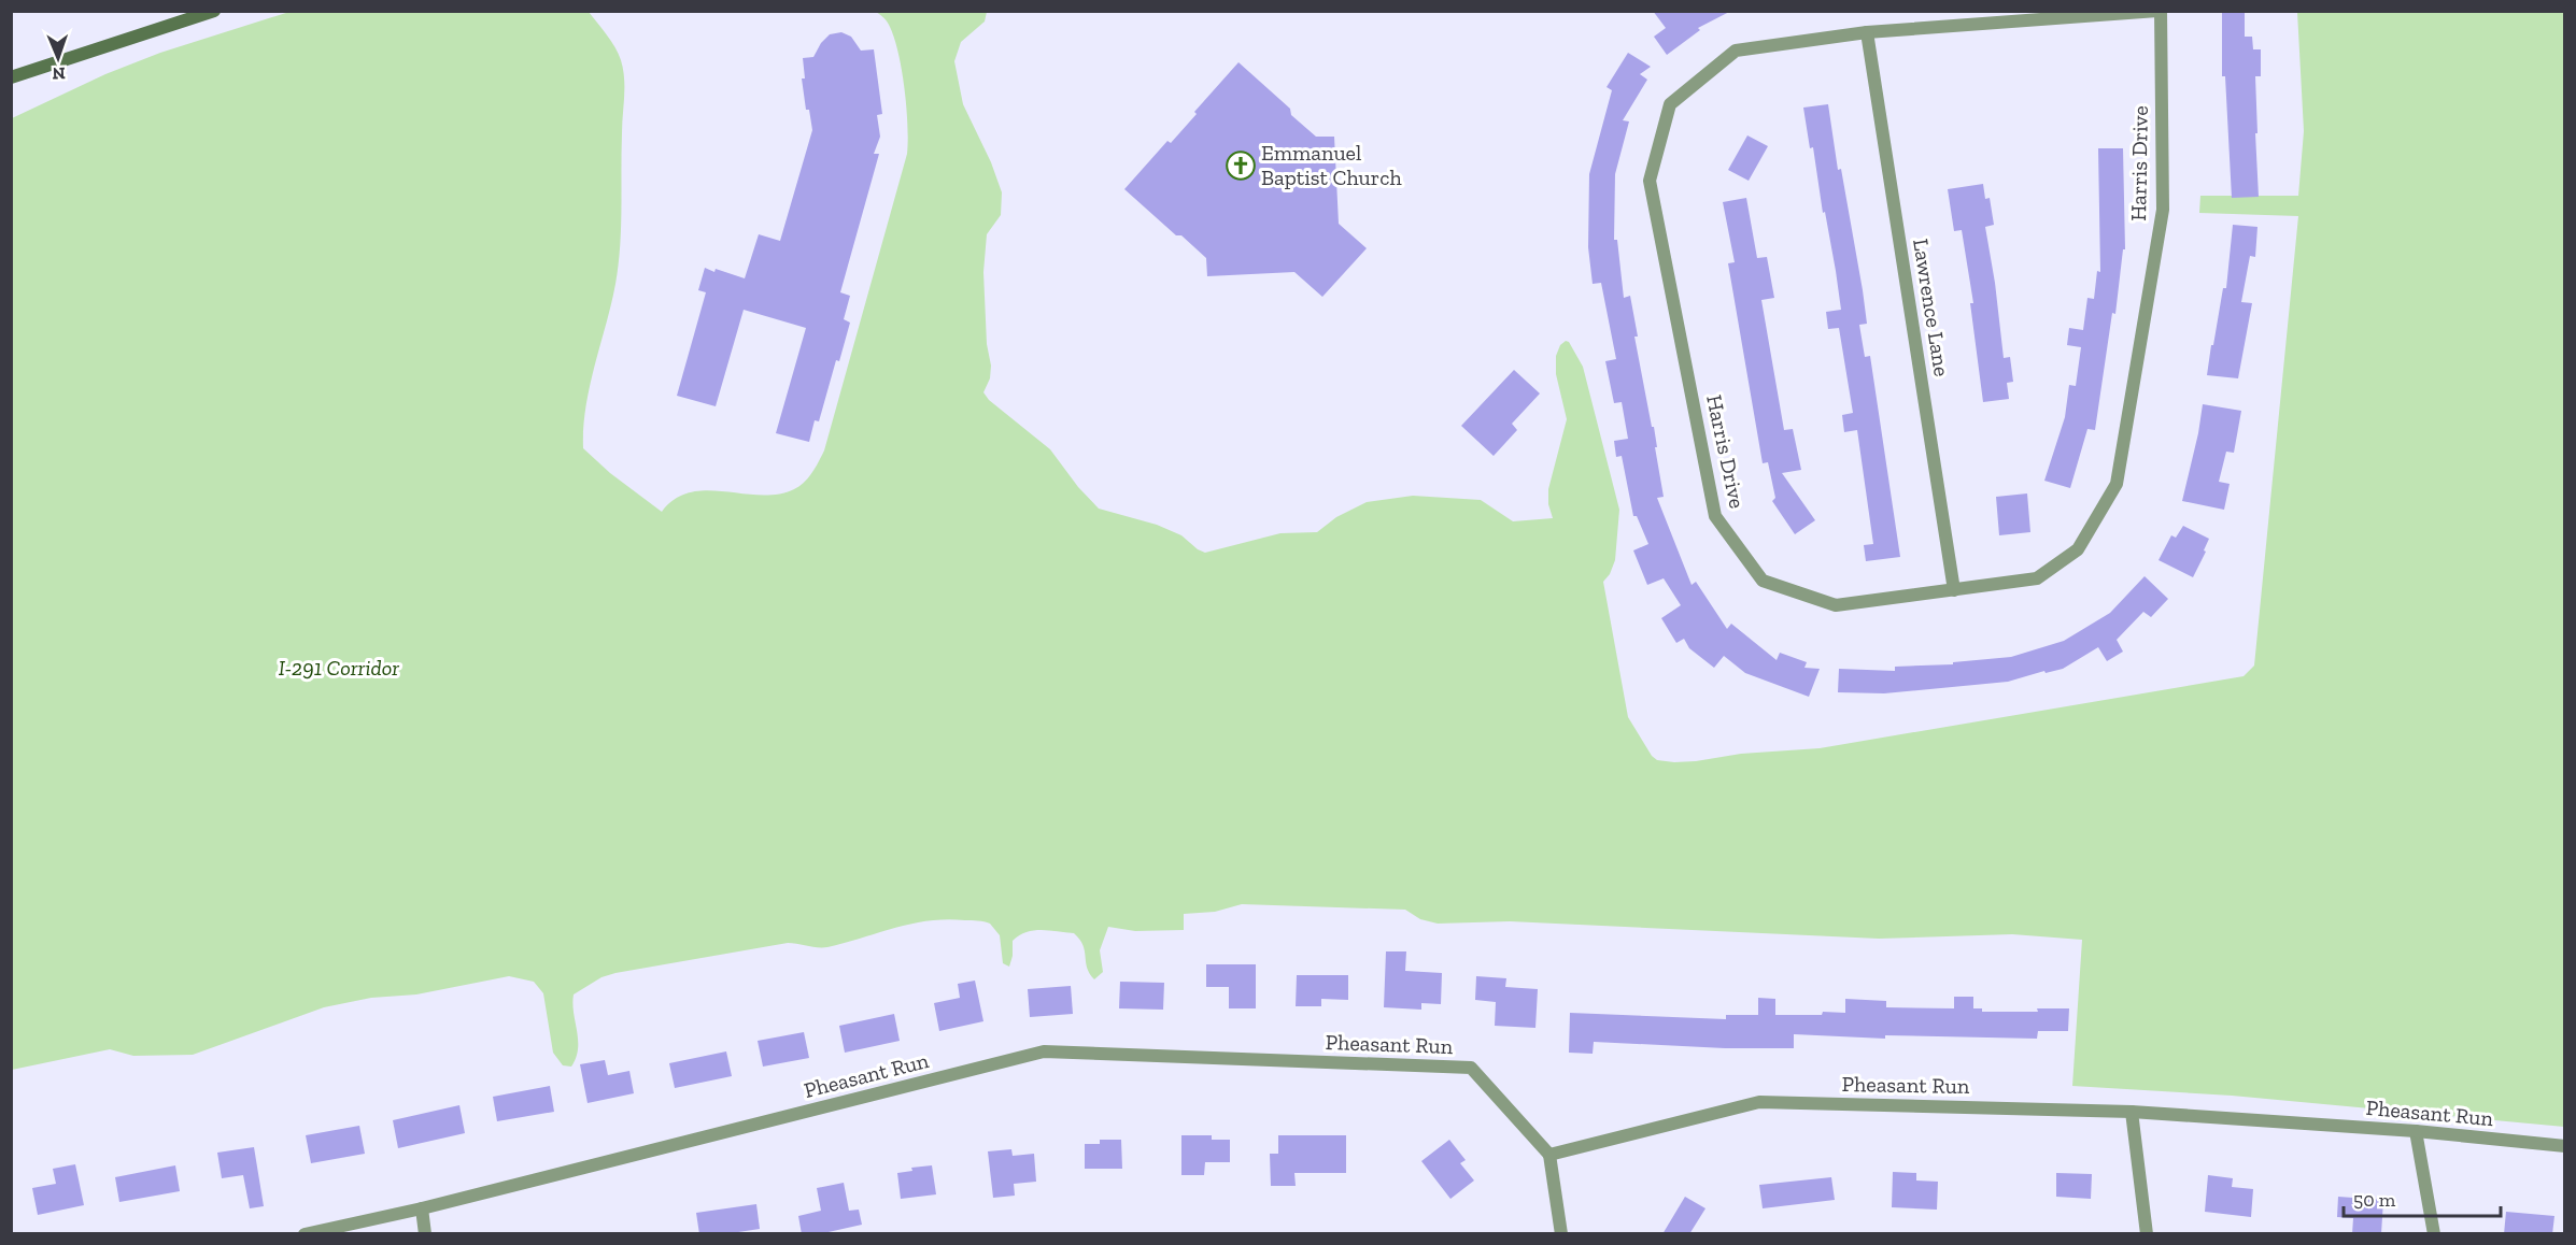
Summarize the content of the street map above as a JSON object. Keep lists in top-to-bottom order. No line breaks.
{"streets":{"street":["Harris Drive","Lawrence Lane","Pheasant Run"]},"crossings":[["Harris Drive","Lawrence Lane"]],"parks":["I-291 Corridor"],"places":{"church":["Emmanuel Baptist Church"]},"scale_bar":"50 m","north":"bottom"}
